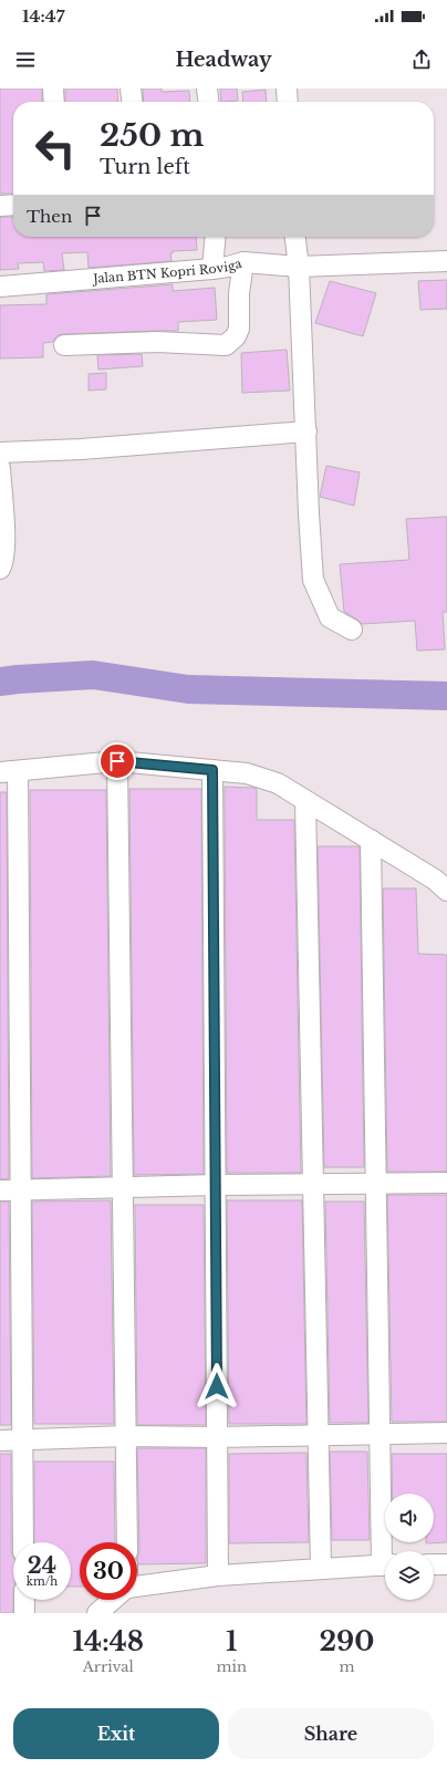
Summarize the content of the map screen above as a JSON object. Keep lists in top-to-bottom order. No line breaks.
{"streets":{"street":["Jalan BTN Kopri Roviga"]},"page":{"status":"14:47","header":"Headway","turn":["250 m","Turn left"],"then":"Then","speed":"24 km/h","limit":"30","eta":["14:48","Arrival","1","min","290","m"],"buttons":["Exit","Share"]}}
